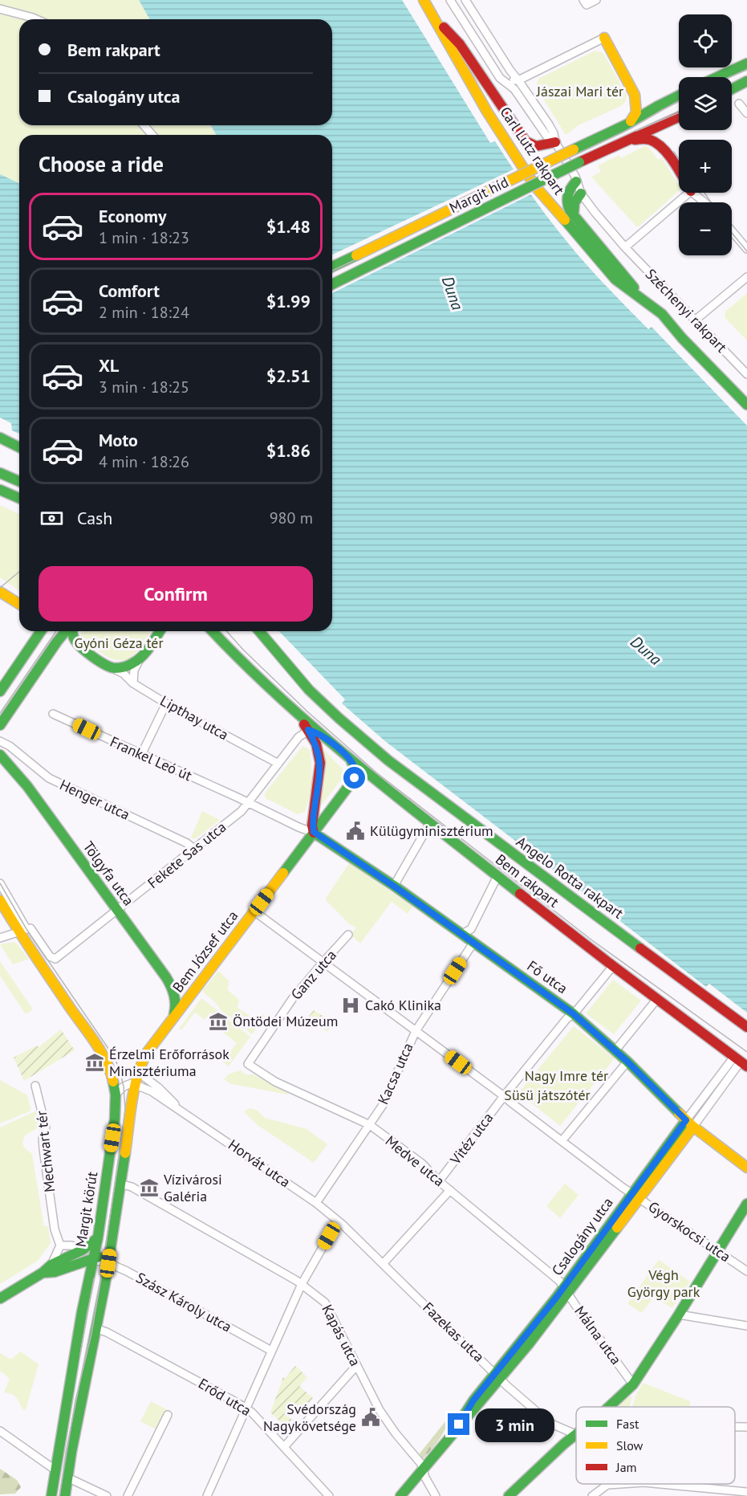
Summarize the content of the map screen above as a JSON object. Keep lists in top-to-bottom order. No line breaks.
{"streets":{"main road":["Carl Lutz rakpart","Margit híd","Tölgyfa utca","Angelo Rotta rakpart","Bem rakpart","Bem József utca","Fő utca","Margit körút","Csalogány utca"],"street":["Széchenyi rakpart","Lipthay utca","Frankel Leó út","Henger utca","Fekete Sas utca","Ganz utca","Kacsa utca","Vitéz utca","Mechwart tér","Medve utca","Horvát utca","Gyorskocsi utca","Szász Károly utca","Fazekas utca","Kapás utca","Málna utca","Erőd utca"]},"crossings":[["Lipthay utca","Fekete Sas utca"],["Frankel Leó út","Fekete Sas utca"],["Frankel Leó út","Bem rakpart"],["Frankel Leó út","Bem József utca"],["Frankel Leó út","Fő utca"],["Henger utca","Fekete Sas utca"],["Fekete Sas utca","Tölgyfa utca"],["Fekete Sas utca","Bem rakpart"],["Fekete Sas utca","Margit körút"],["Tölgyfa utca","Bem József utca"],["Bem rakpart","Bem József utca"],["Bem rakpart","Fő utca"],["Bem rakpart","Csalogány utca"],["Bem József utca","Fő utca"],["Bem József utca","Horvát utca"],["Bem József utca","Margit körút"],["Ganz utca","Medve utca"],["Fő utca","Kacsa utca"],["Fő utca","Csalogány utca"],["Kacsa utca","Medve utca"],["Kacsa utca","Horvát utca"],["Vitéz utca","Medve utca"],["Medve utca","Csalogány utca"],["Medve utca","Málna utca"],["Horvát utca","Margit körút"],["Horvát utca","Fazekas utca"],["Margit körút","Szász Károly utca"],["Margit körút","Kapás utca"],["Margit körút","Erőd utca"],["Gyorskocsi utca","Csalogány utca"],["Csalogány utca","Fazekas utca"],["Csalogány utca","Kapás utca"],["Csalogány utca","Málna utca"]],"water":["Duna"],"parks":["Jászai Mari tér","Gyóni Géza tér","Nagy Imre tér","Süsü játszótér","Végh György park"],"places":{"public building":["Külügyminisztérium","Svédország Nagykövetsége"],"hospital":["Cakó Klinika"],"museum":["Öntödei Múzeum","Érzelmi Erőforrások Minisztériuma","Vízivárosi Galéria"]},"legend":["Fast","Slow","Jam"],"page":{"map_buttons":["+","−"],"banner":["Bem rakpart","Csalogány utca"],"heading":"Choose a ride","list":[{"name":"Economy","note":"1 min · 18:23","value":"$1.48"},{"name":"Comfort","note":"2 min · 18:24","value":"$1.99"},{"name":"XL","note":"3 min · 18:25","value":"$2.51"},{"name":"Moto","note":"4 min · 18:26","value":"$1.86"}],"pay":["Cash","980 m"],"buttons":"Confirm","bubble":"3 min"}}
